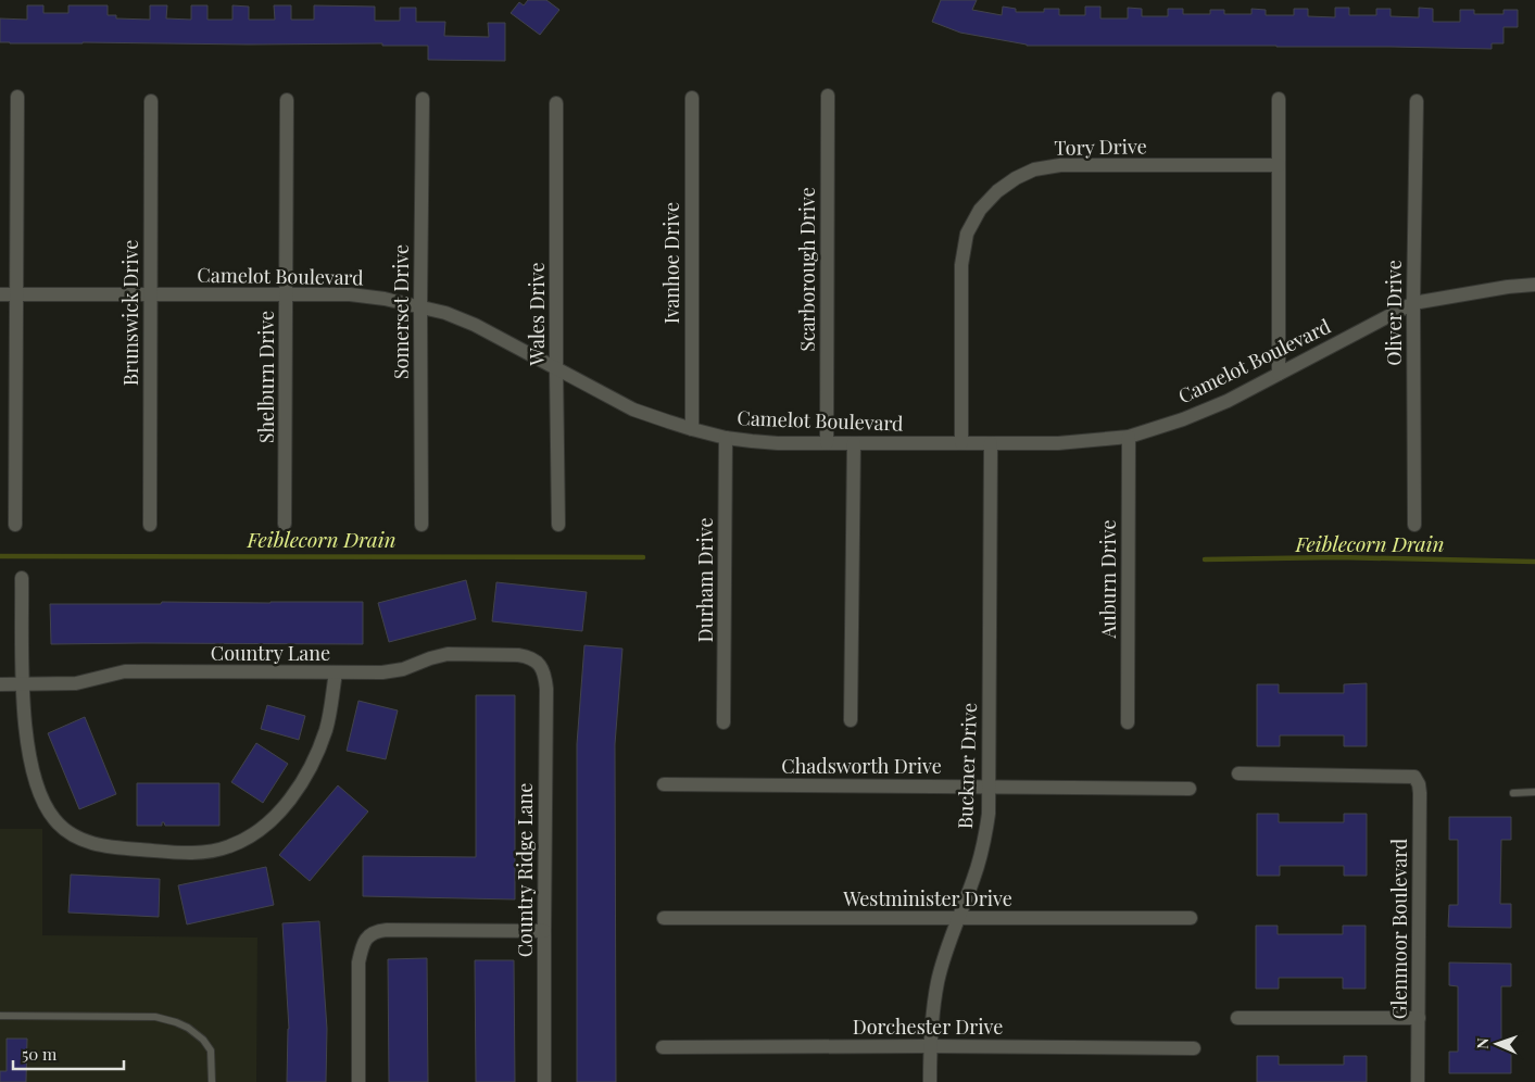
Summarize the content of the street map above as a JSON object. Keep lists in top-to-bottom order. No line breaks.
{"streets":{"street":["Tory Drive","Ivanhoe Drive","Scarborough Drive","Camelot Boulevard","Somerset Drive","Brunswick Drive","Oliver Drive","Wales Drive","Shelburn Drive","Auburn Drive","Durham Drive","Country Lane","Buckner Drive","Chadsworth Drive","Country Ridge Lane","Westminister Drive","Glenmoor Boulevard","Dorchester Drive"]},"crossings":[["Tory Drive","Camelot Boulevard"],["Ivanhoe Drive","Camelot Boulevard"],["Scarborough Drive","Camelot Boulevard"],["Camelot Boulevard","Somerset Drive"],["Camelot Boulevard","Brunswick Drive"],["Camelot Boulevard","Oliver Drive"],["Camelot Boulevard","Wales Drive"],["Camelot Boulevard","Shelburn Drive"],["Camelot Boulevard","Auburn Drive"],["Camelot Boulevard","Durham Drive"],["Camelot Boulevard","Buckner Drive"],["Country Lane","Country Ridge Lane"],["Buckner Drive","Chadsworth Drive"],["Buckner Drive","Westminister Drive"],["Buckner Drive","Dorchester Drive"]],"water":["Feiblecorn Drain"],"scale_bar":"50 m","north":"left"}
